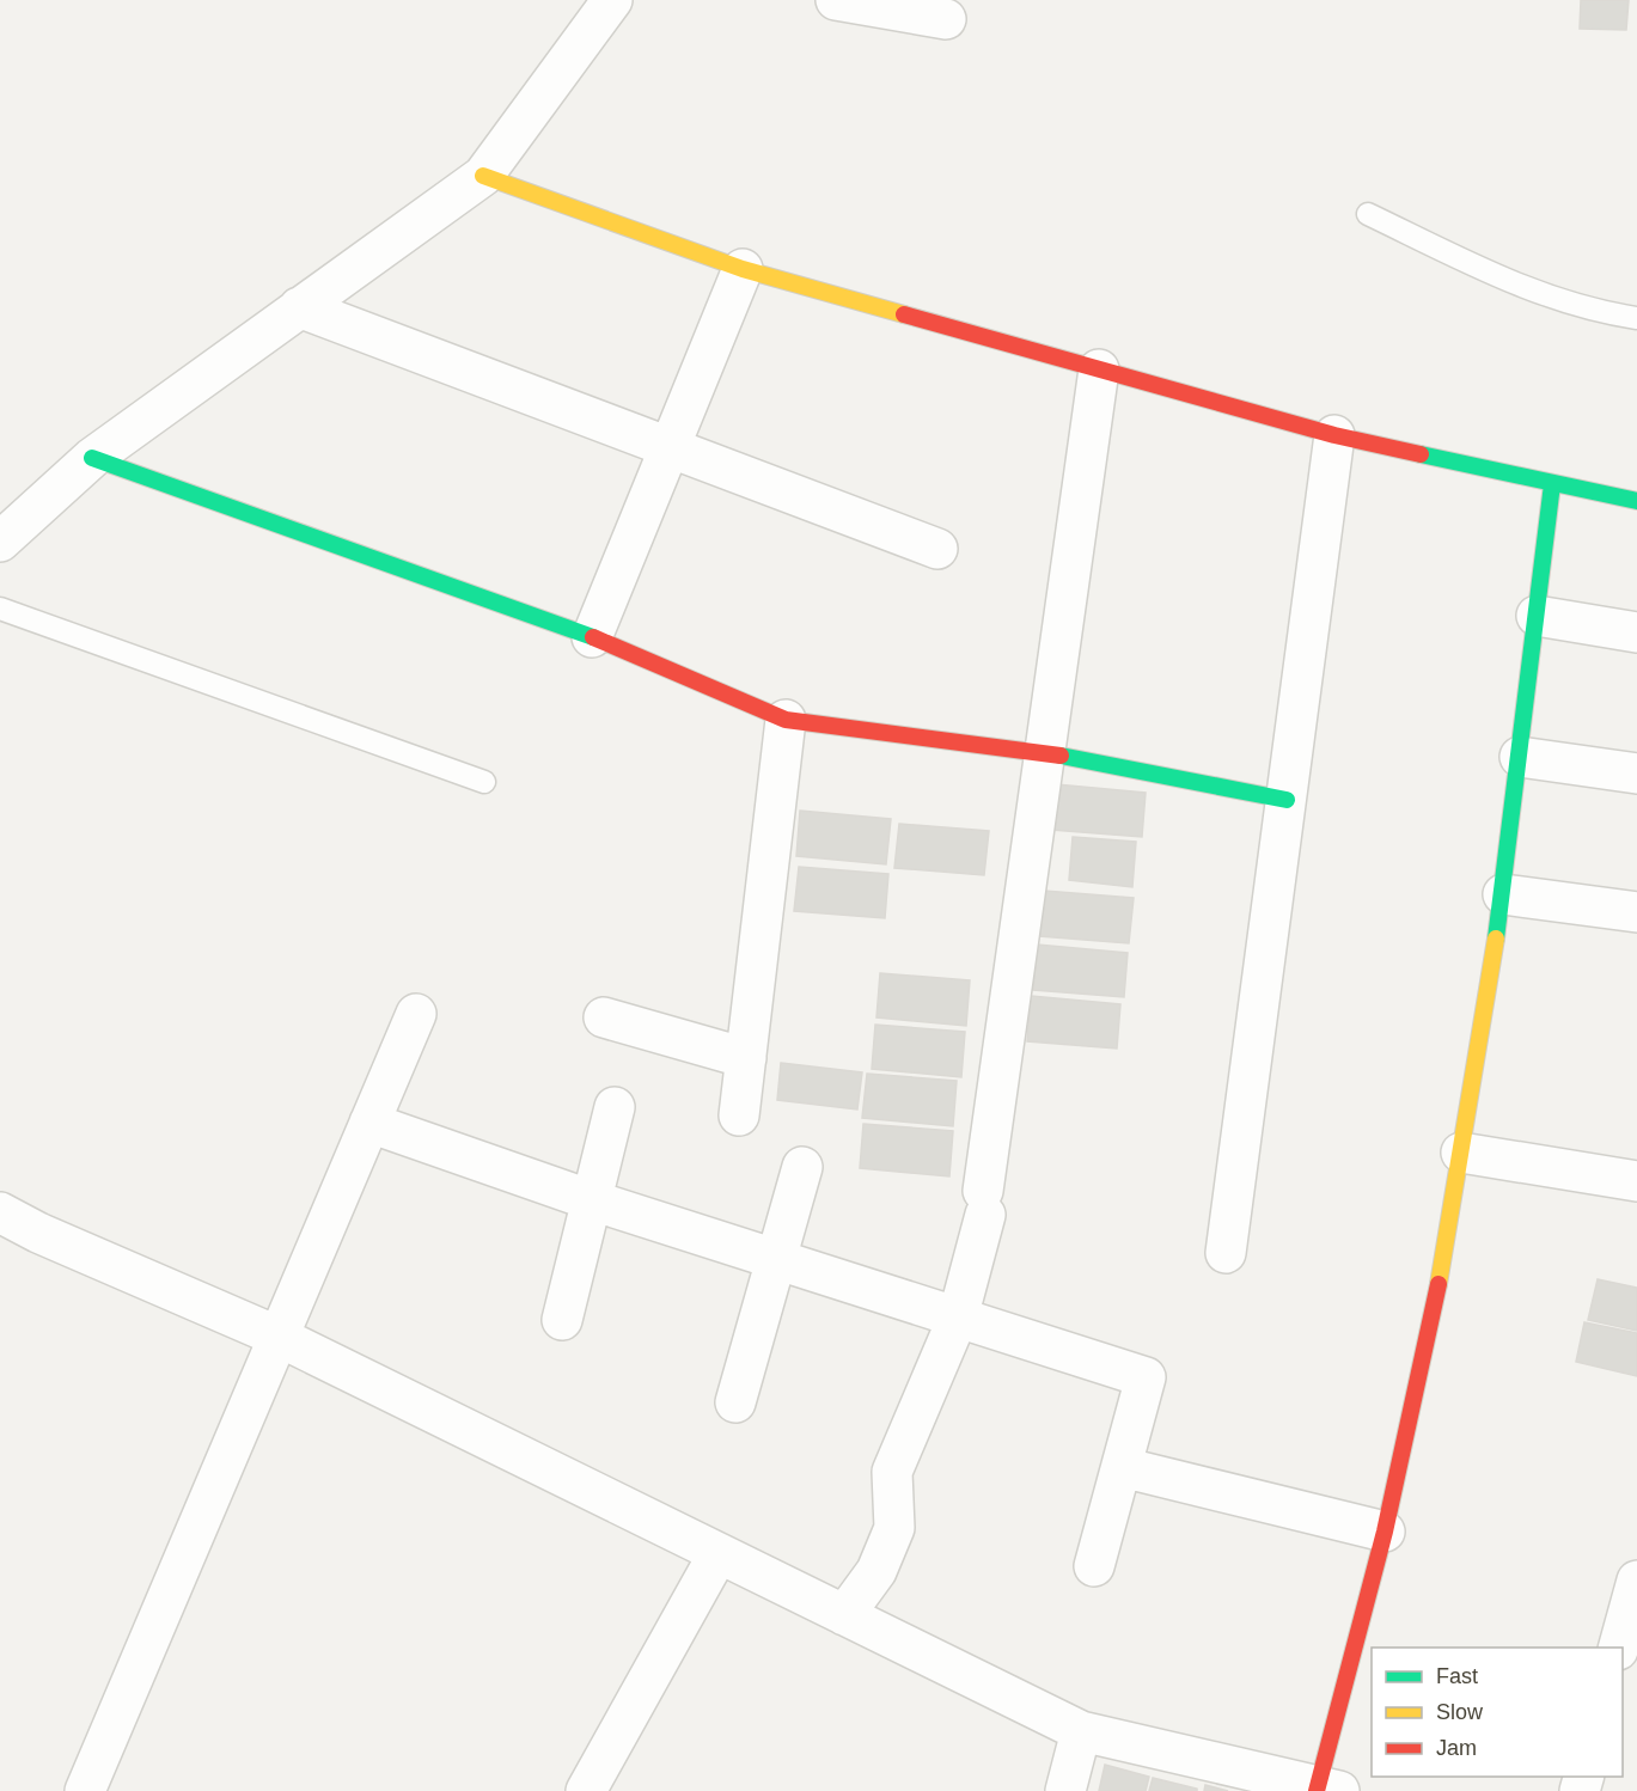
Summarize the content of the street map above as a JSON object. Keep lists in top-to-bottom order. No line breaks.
{"legend":["Fast","Slow","Jam"]}
